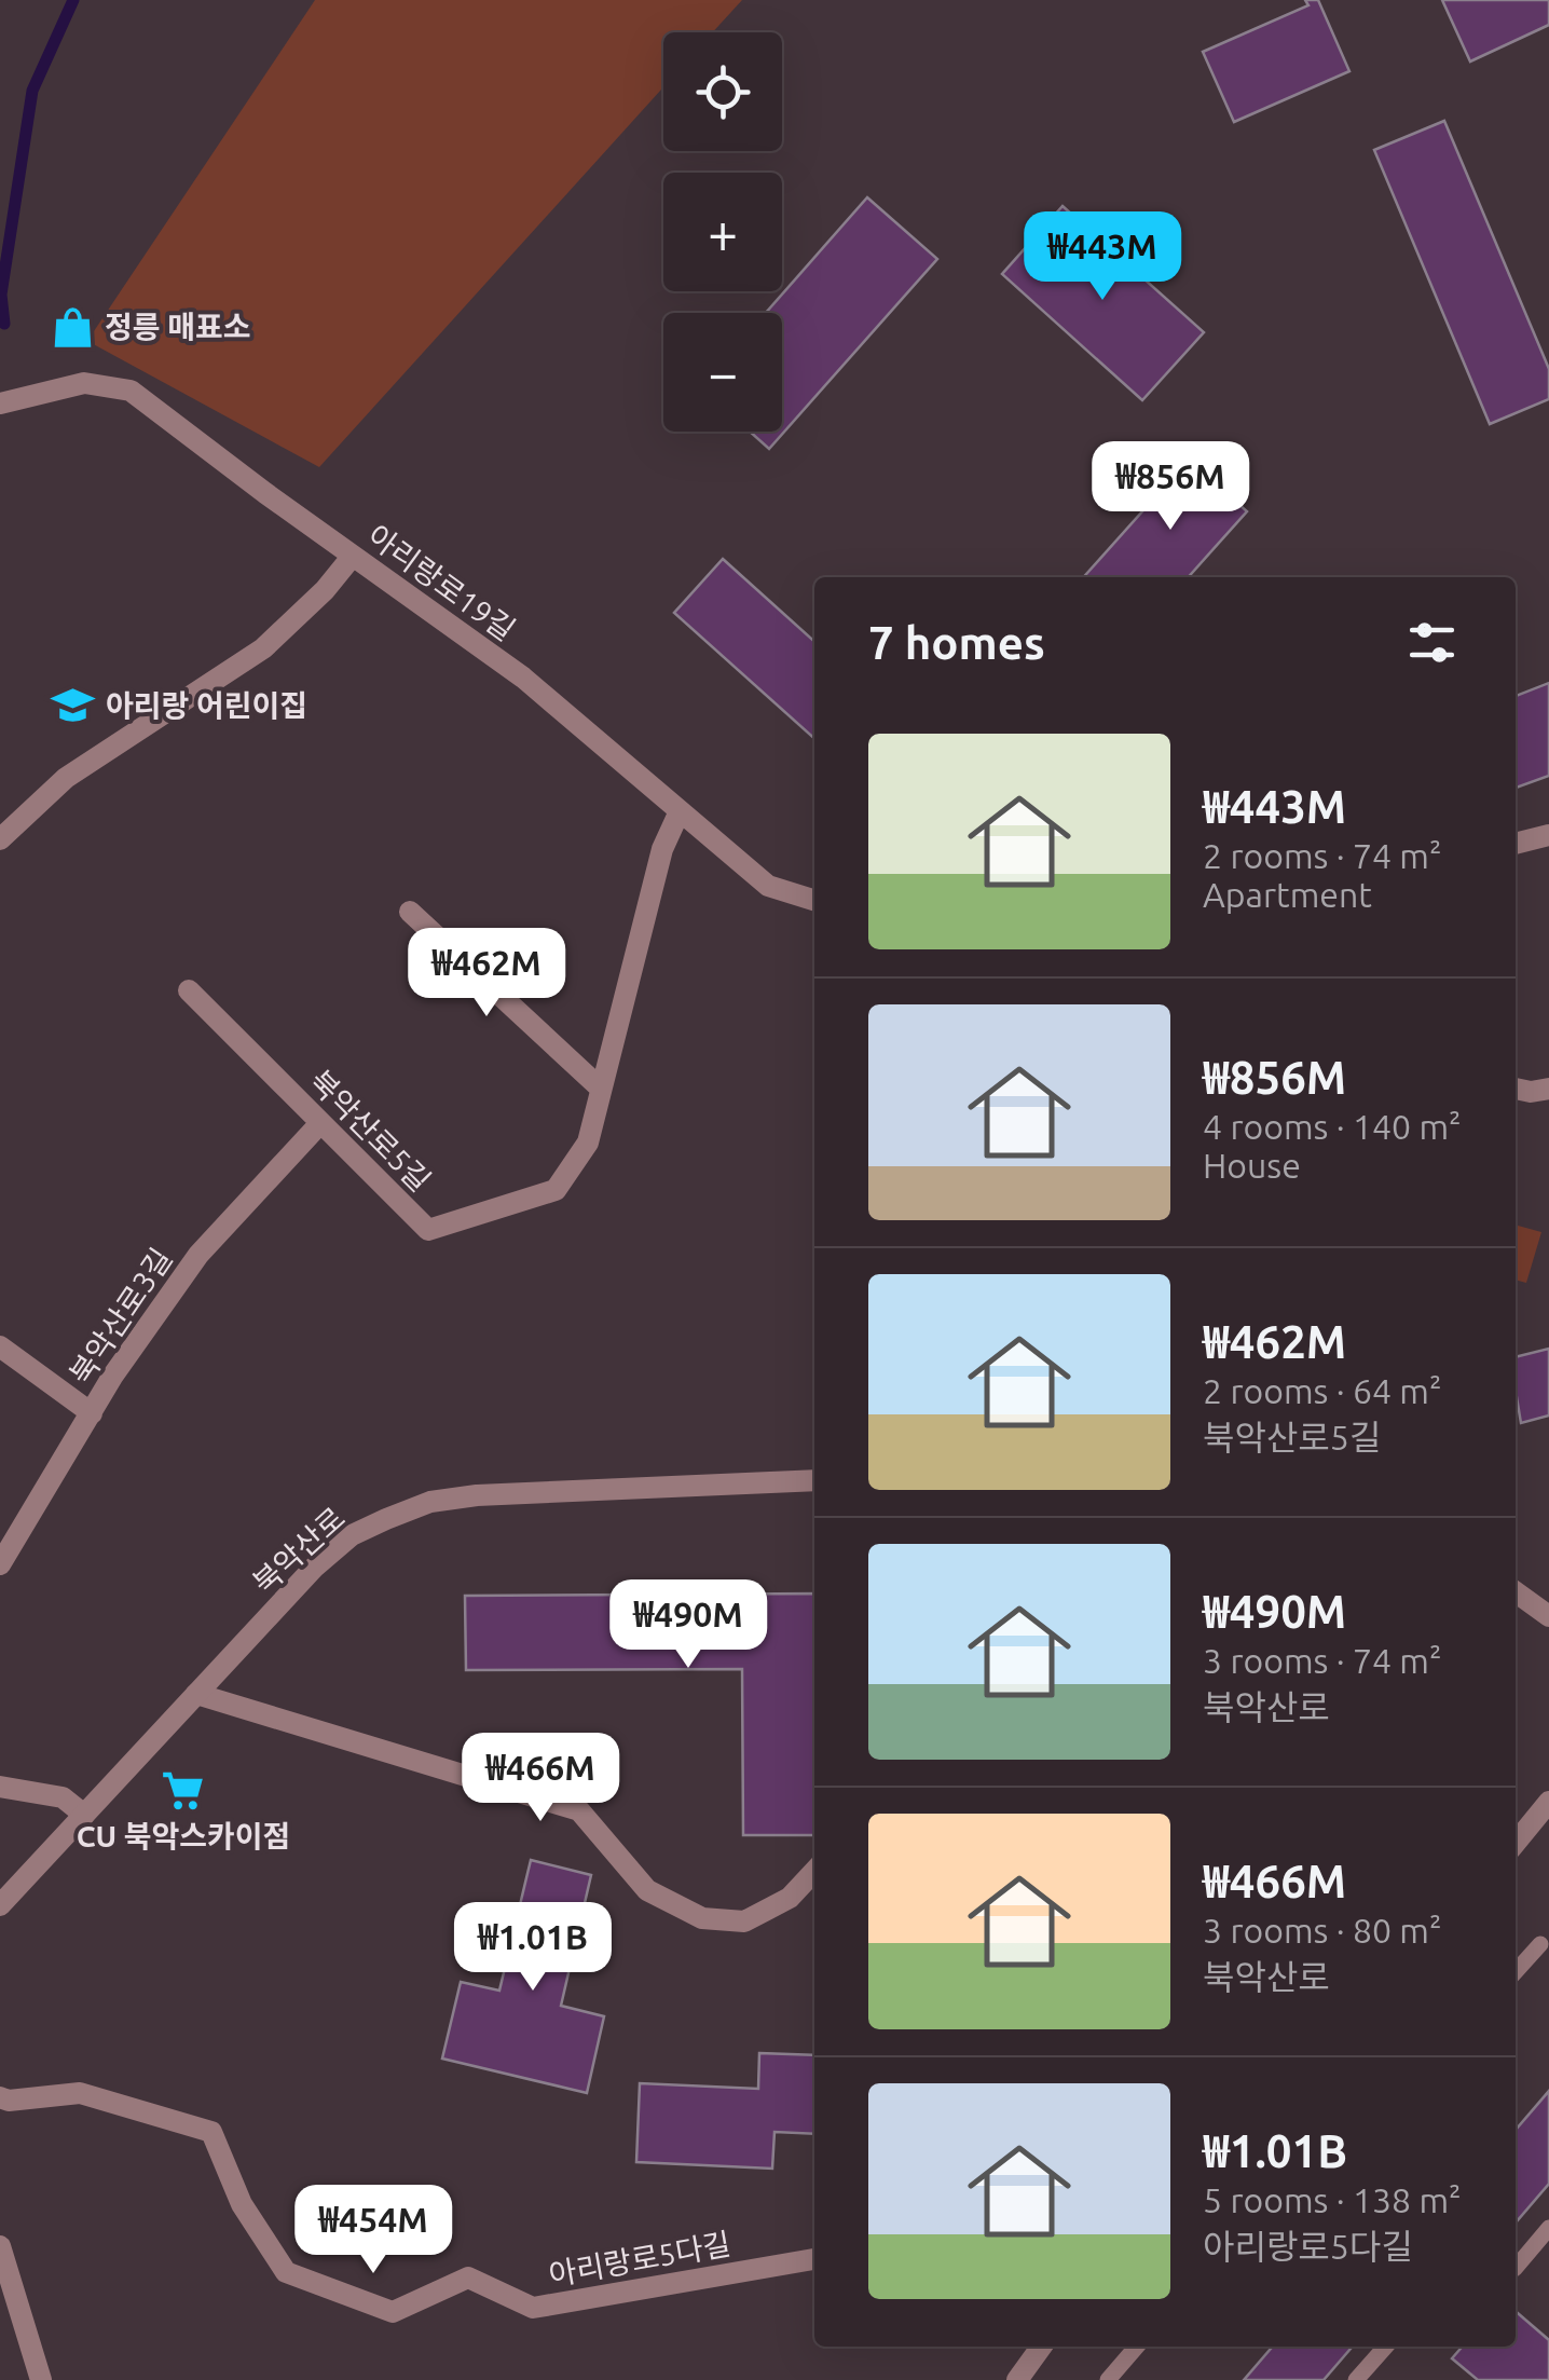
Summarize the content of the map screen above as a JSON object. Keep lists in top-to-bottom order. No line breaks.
{"streets":{"street":["아리랑로19길","북악산로5길","북악산로3길","북악산로","아리랑로5다길"]},"crossings":[["아리랑로19길","북악산로5길"],["북악산로5길","북악산로3길"]],"places":{"shop":["정릉 매표소"],"school or university":["아리랑 어린이집"],"supermarket":["CU 북악스카이점"]},"page":{"map_buttons":["+","−"],"price":["₩443M","₩856M","₩462M","₩490M","₩466M","₩1.01B","₩454M"],"heading":"7 homes","list":[{"name":"₩443M","note":"2 rooms · 74 m² · Apartment"},{"name":"₩856M","note":"4 rooms · 140 m² · House"},{"name":"₩462M","note":"2 rooms · 64 m² · 북악산로5길"},{"name":"₩490M","note":"3 rooms · 74 m² · 북악산로"},{"name":"₩466M","note":"3 rooms · 80 m² · 북악산로"},{"name":"₩1.01B","note":"5 rooms · 138 m² · 아리랑로5다길"}]}}
